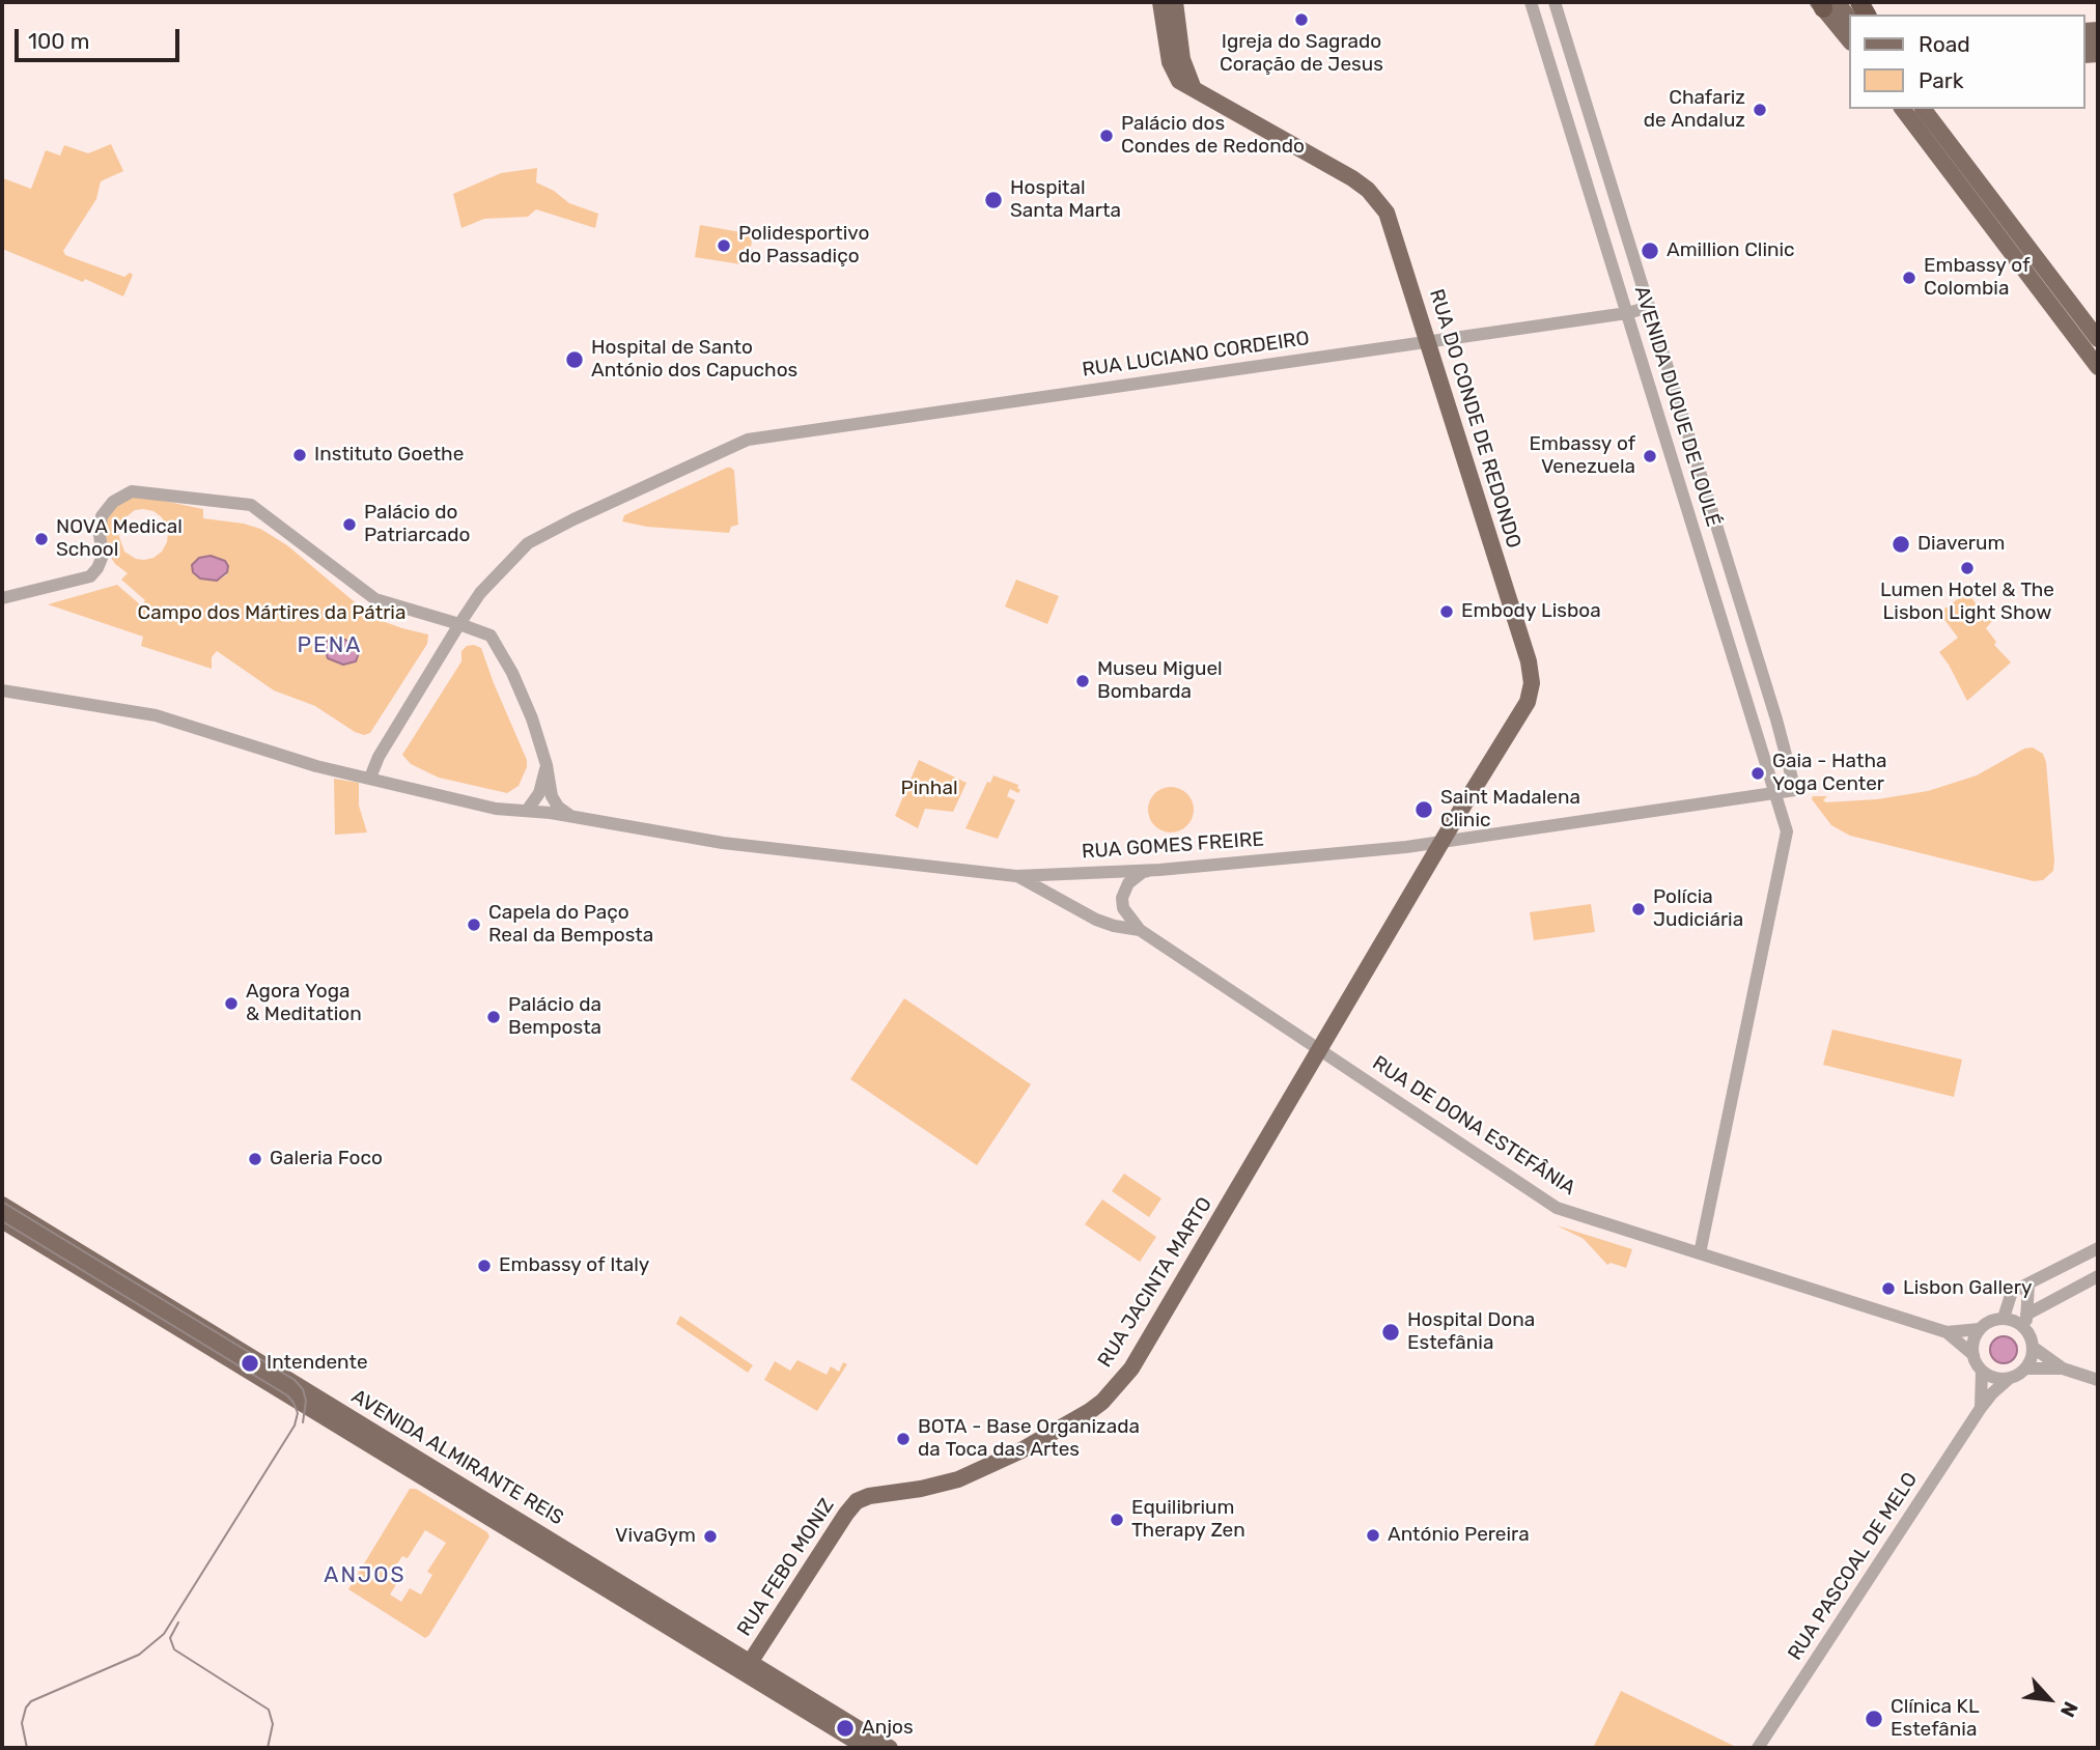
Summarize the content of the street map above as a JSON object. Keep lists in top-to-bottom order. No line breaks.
{"streets":{"main road":["RUA DO CONDE DE REDONDO","RUA JACINTA MARTO","AVENIDA ALMIRANTE REIS","RUA FEBO MONIZ"],"street":["RUA LUCIANO CORDEIRO","AVENIDA DUQUE DE LOULÉ","RUA GOMES FREIRE","RUA DE DONA ESTEFÂNIA","RUA PASCOAL DE MELO"]},"crossings":[["RUA LUCIANO CORDEIRO","AVENIDA DUQUE DE LOULÉ"],["RUA LUCIANO CORDEIRO","RUA DO CONDE DE REDONDO"],["AVENIDA DUQUE DE LOULÉ","RUA GOMES FREIRE"],["AVENIDA DUQUE DE LOULÉ","RUA DE DONA ESTEFÂNIA"],["RUA DO CONDE DE REDONDO","RUA GOMES FREIRE"],["RUA DO CONDE DE REDONDO","RUA DE DONA ESTEFÂNIA"],["RUA DO CONDE DE REDONDO","RUA JACINTA MARTO"],["RUA GOMES FREIRE","RUA DE DONA ESTEFÂNIA"],["RUA DE DONA ESTEFÂNIA","RUA JACINTA MARTO"],["RUA DE DONA ESTEFÂNIA","RUA PASCOAL DE MELO"],["RUA JACINTA MARTO","RUA FEBO MONIZ"],["AVENIDA ALMIRANTE REIS","RUA FEBO MONIZ"]],"districts":["PENA","ANJOS"],"parks":["Campo dos Mártires da Pátria","Pinhal"],"places":["Igreja do Sagrado Coração de Jesus","Chafariz de Andaluz","Palácio dos Condes de Redondo","Hospital Santa Marta","Polidesportivo do Passadiço","Amillion Clinic","Embassy of Colombia","Hospital de Santo António dos Capuchos","Instituto Goethe","Embassy of Venezuela","Palácio do Patriarcado","NOVA Medical School","Diaverum","Lumen Hotel & The Lisbon Light Show","Embody Lisboa","Museu Miguel Bombarda","Gaia - Hatha Yoga Center","Saint Madalena Clinic","Polícia Judiciária","Capela do Paço Real da Bemposta","Agora Yoga & Meditation","Palácio da Bemposta","Galeria Foco","Embassy of Italy","Lisbon Gallery","Hospital Dona Estefânia","Intendente","BOTA - Base Organizada da Toca das Artes","Equilibrium Therapy Zen","António Pereira","VivaGym","Clínica KL Estefânia","Anjos"],"legend":["Road","Park"],"scale_bar":"100 m","north":"bottom right"}
